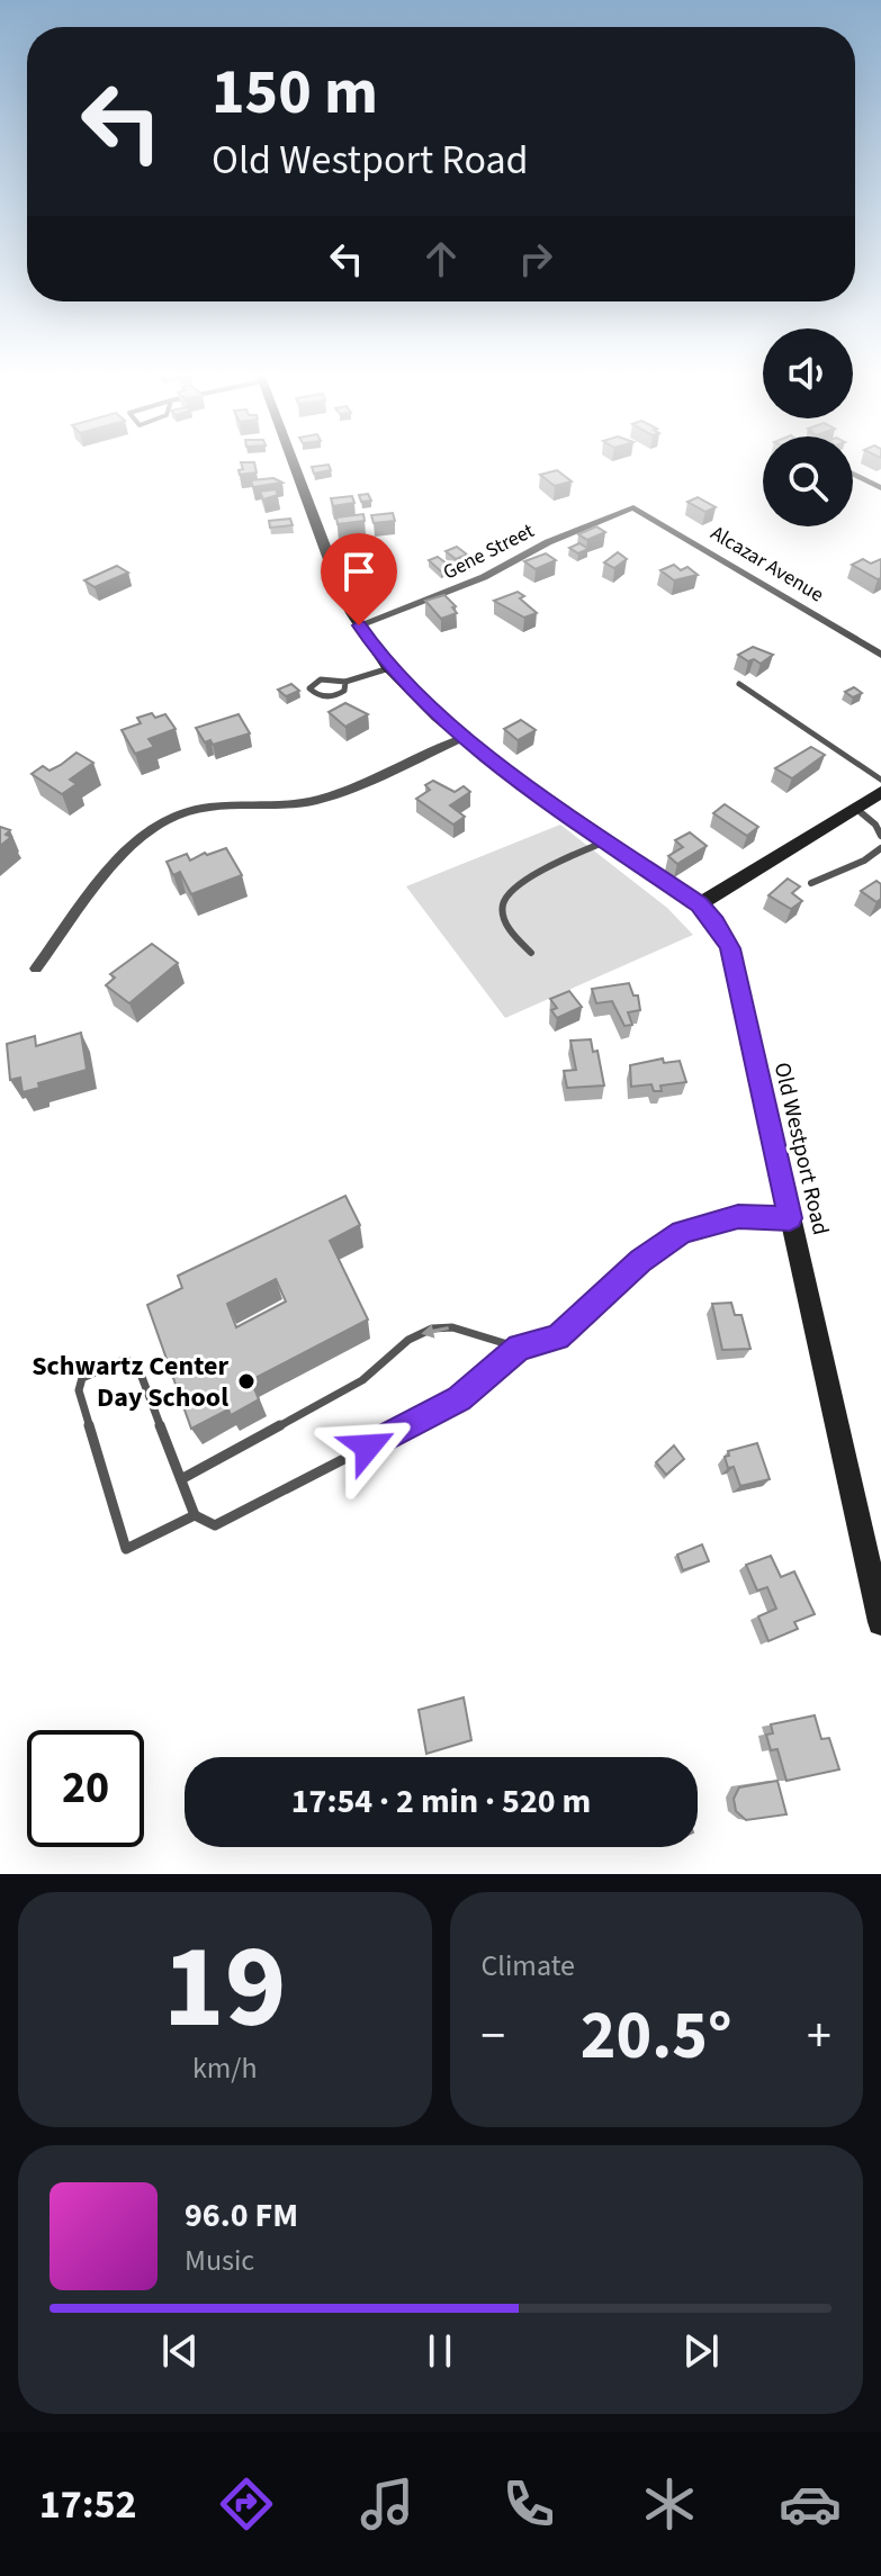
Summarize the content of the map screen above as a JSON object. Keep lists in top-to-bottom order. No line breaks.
{"streets":{"street":["Gene Street","Alcazar Avenue","Old Westport Road"]},"crossings":[["Gene Street","Alcazar Avenue"]],"places":["Schwartz Center Day School"],"page":{"turn":["150 m","Old Westport Road"],"limit":"20","trip":"17:54 · 2 min · 520 m","tile":[["19","km/h"],"Climate"],"heat":["−","20.5°","+"],"song":["96.0 FM","Music"],"tabs":"17:52"}}
